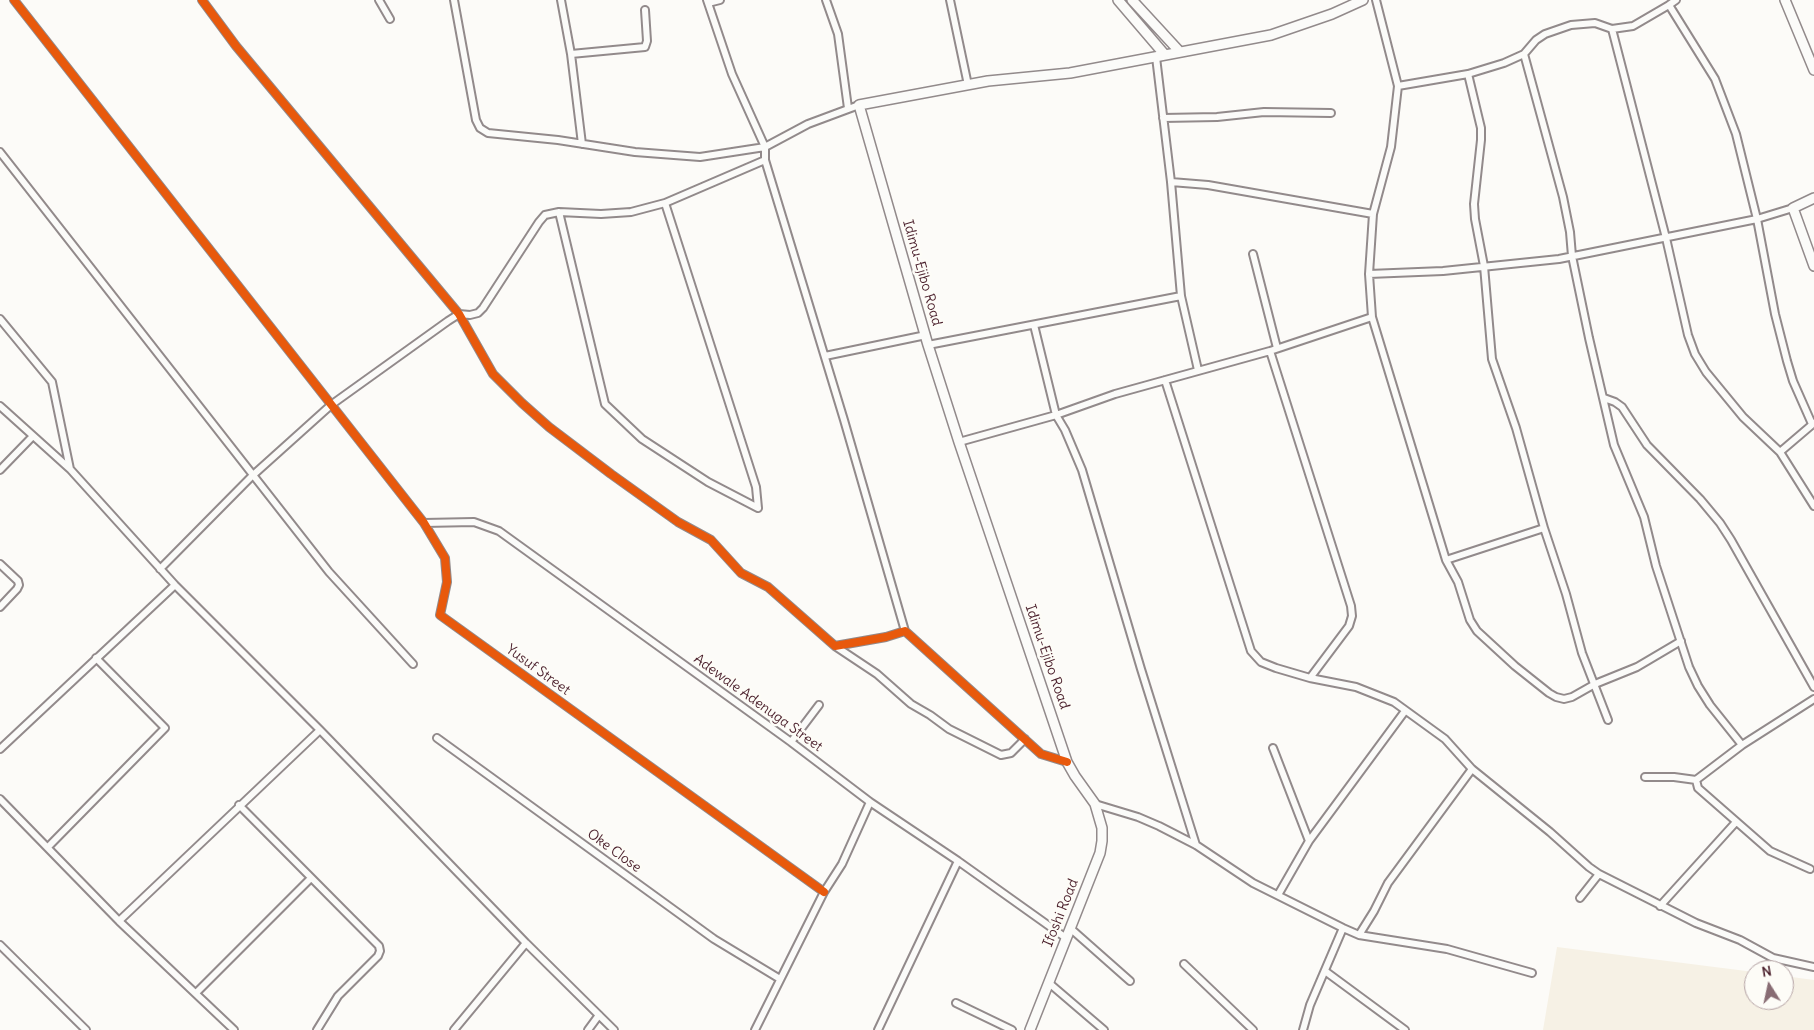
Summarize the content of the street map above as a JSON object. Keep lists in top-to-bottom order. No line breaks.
{"streets":{"main road":["Idimu-Ejibo Road","Ifoshi Road"],"street":["Yusuf Street","Adewale Adenuga Street","Oke Close"]},"crossings":[["Idimu-Ejibo Road","Ifoshi Road"],["Yusuf Street","Adewale Adenuga Street"],["Adewale Adenuga Street","Ifoshi Road"]],"north":"top"}
